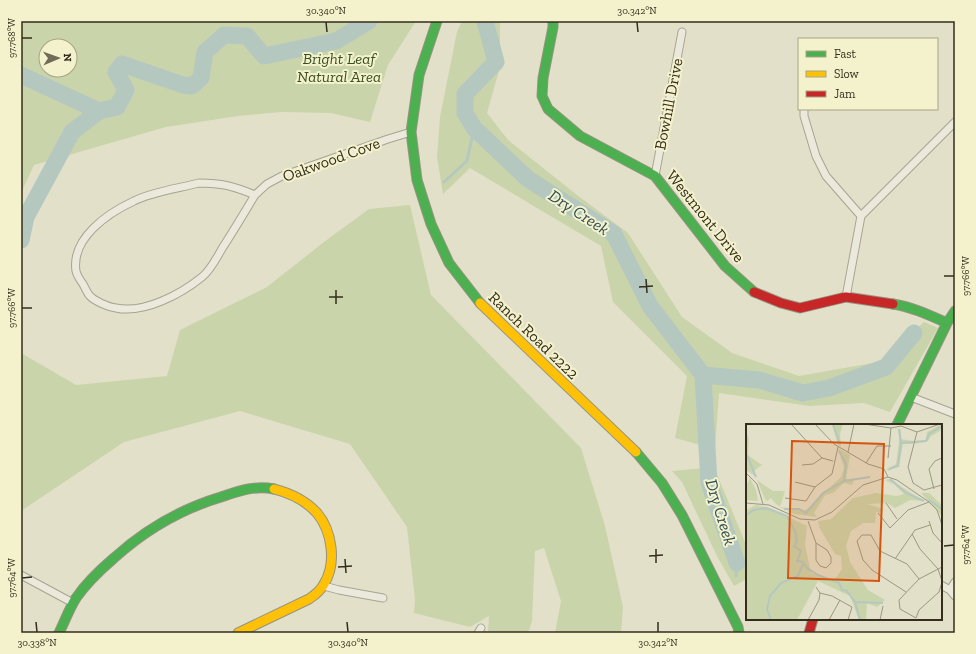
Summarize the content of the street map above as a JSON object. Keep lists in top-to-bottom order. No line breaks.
{"streets":{"street":["Bowhill Drive","Oakwood Cove","Westmont Drive","Ranch Road 2222"]},"crossings":[["Bowhill Drive","Westmont Drive"],["Oakwood Cove","Ranch Road 2222"]],"water":["Dry Creek"],"parks":["Bright Leaf Natural Area"],"legend":["Fast","Slow","Jam"],"north":"right","coordinates":["30.340°N","30.342°N","97.768°W","97.766°W","97.764°W","30.338°N"]}
